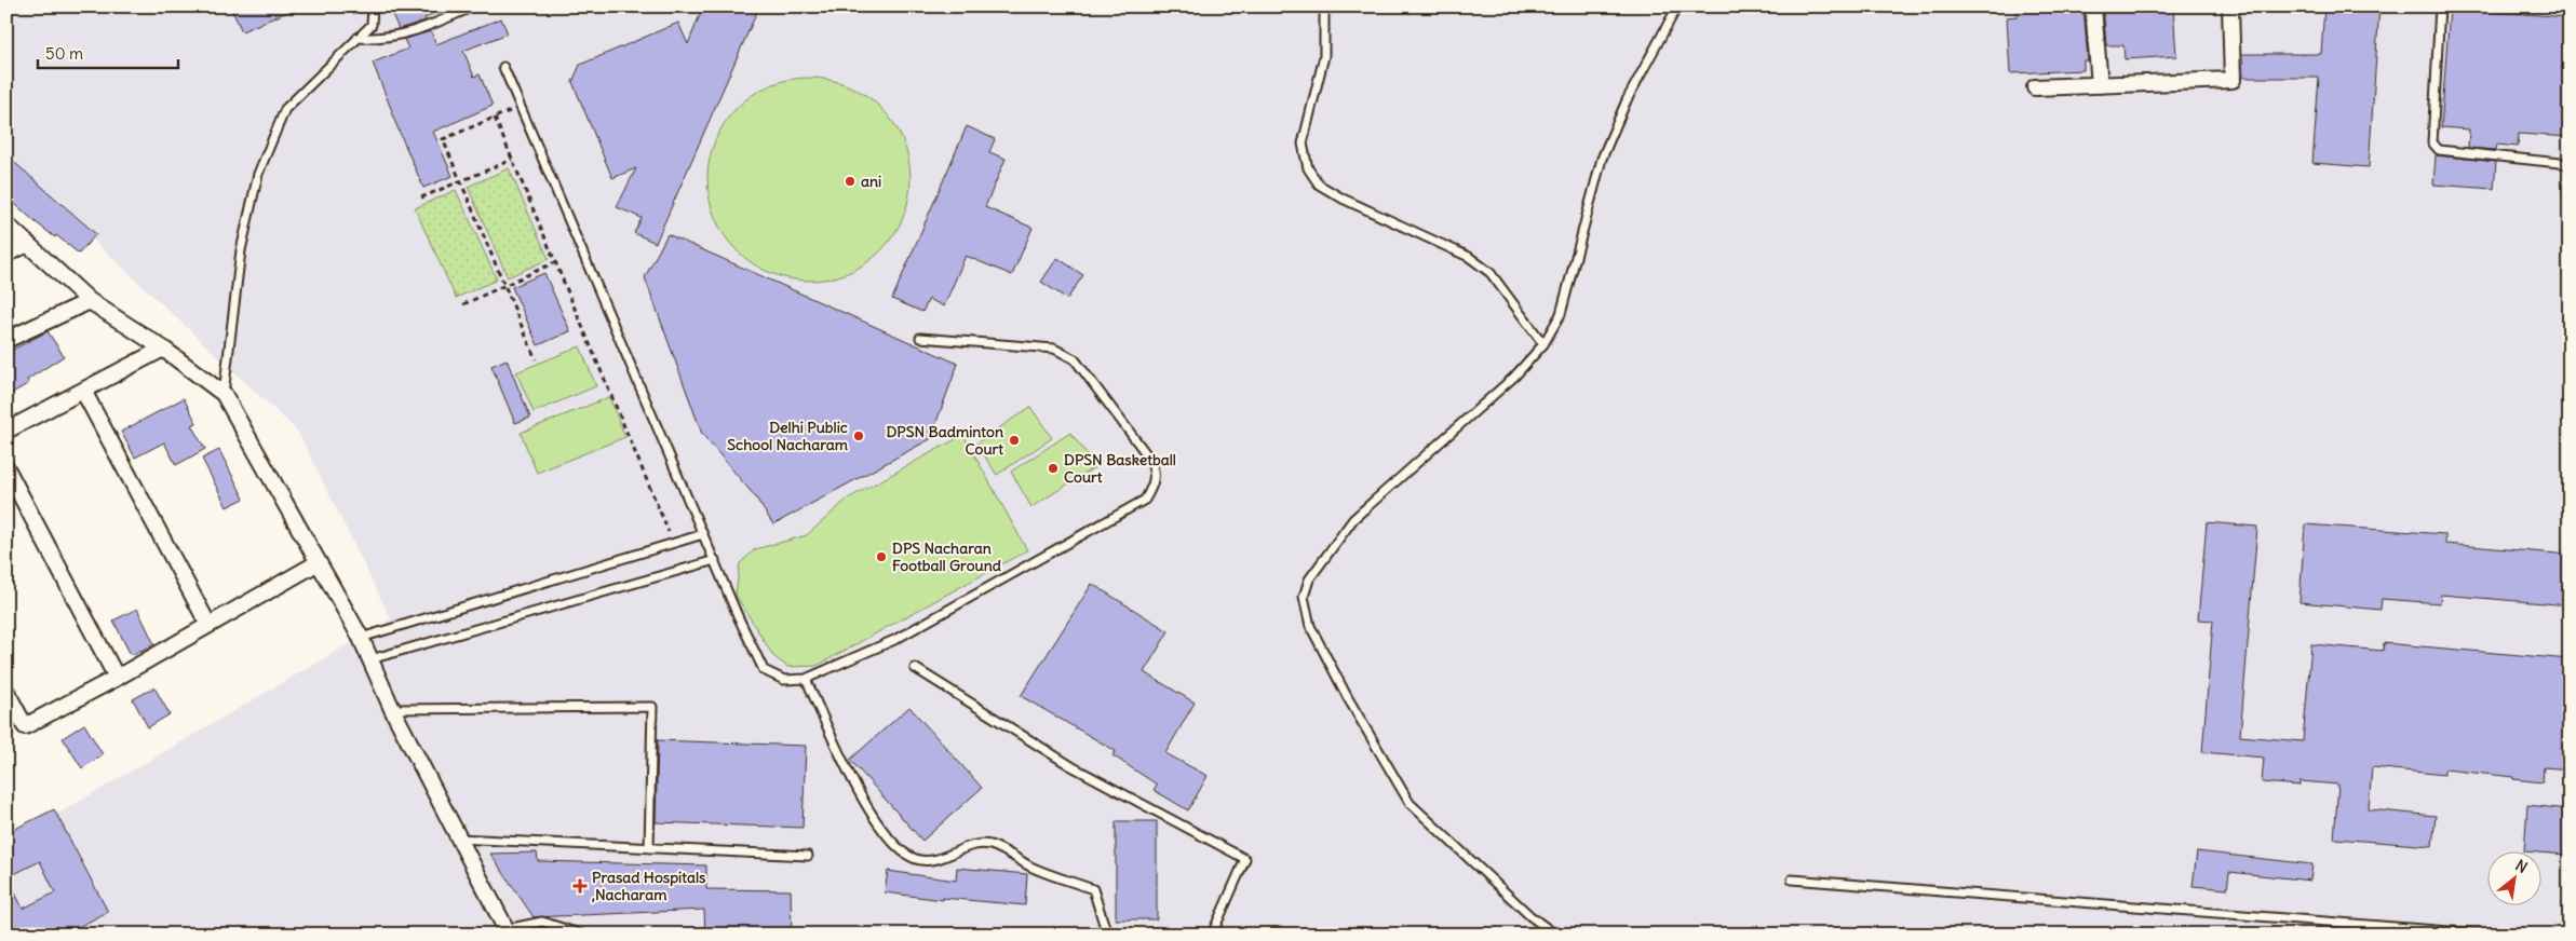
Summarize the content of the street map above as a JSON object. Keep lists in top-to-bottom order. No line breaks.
{"places":{"other":["ani","Delhi Public School Nacharam","DPSN Badminton Court","DPSN Basketball Court","DPS Nacharan Football Ground"],"health":["Prasad Hospitals ,Nacharam"]},"scale_bar":"50 m","north":"top right"}
